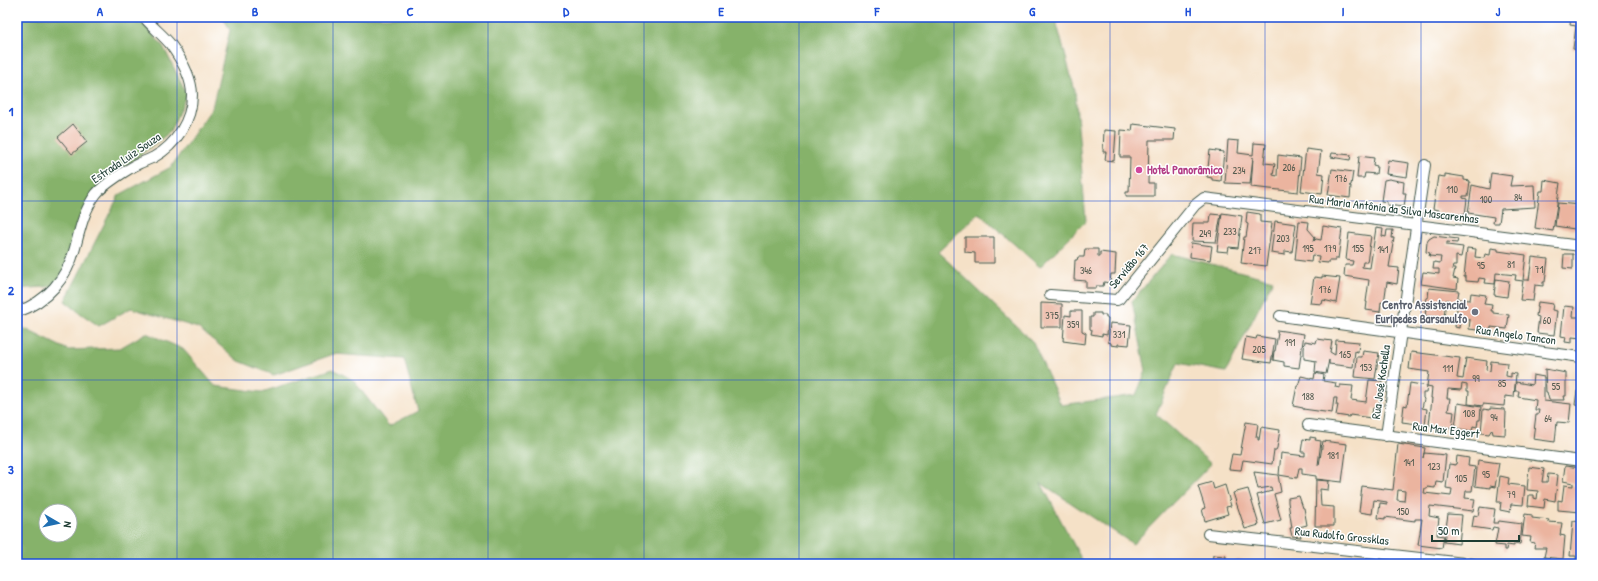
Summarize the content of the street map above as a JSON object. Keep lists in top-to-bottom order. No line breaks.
{"streets":{"street":["Estrada Luiz Souza","Rua Maria Antônia da Silva Mascarenhas","Servidão 167","Rua Angelo Tancon","Rua José Kochella","Rua Max Eggert","Rua Rudolfo Grossklas"]},"crossings":[["Rua Maria Antônia da Silva Mascarenhas","Servidão 167"],["Rua Maria Antônia da Silva Mascarenhas","Rua José Kochella"],["Rua Angelo Tancon","Rua José Kochella"],["Rua José Kochella","Rua Max Eggert"]],"places":["Hotel Panorâmico","Centro Assistencial Eurípedes Barsanulfo"],"house_numbers":["206","234","176","110","84","100","233","249","203","195","179","155","141","217","81","95","71","346","176","375","60","359","331","191","205","165","153","111","99","85","55","188","108","94","64","181","141","123","95","105","79","150"],"scale_bar":"50 m","north":"right","grid":{"columns":["A","B","C","D","E","F","G","H","I","J"],"rows":["1","2","3"]}}
